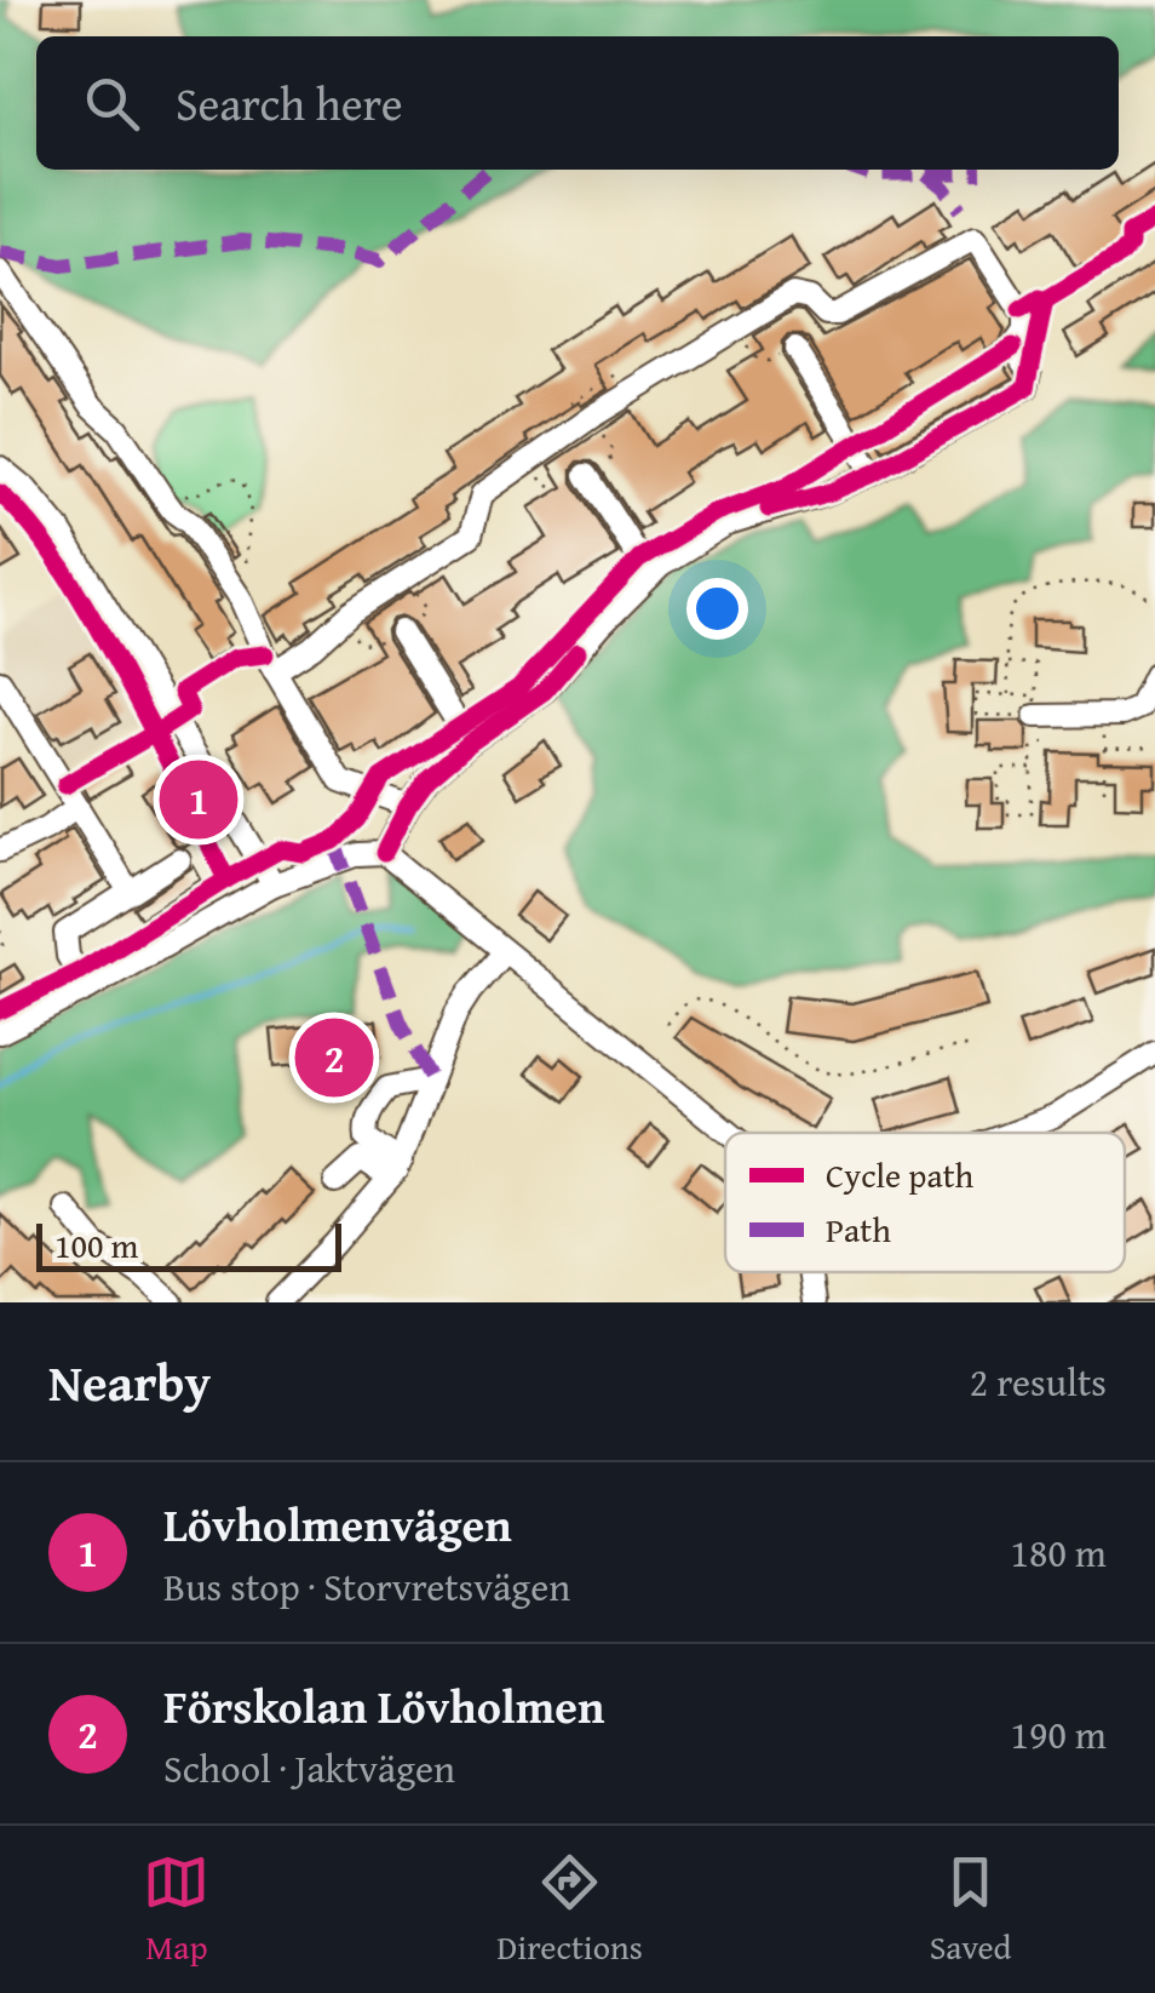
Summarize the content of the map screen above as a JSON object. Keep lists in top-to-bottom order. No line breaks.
{"legend":["Cycle path","Path"],"scale_bar":"100 m","page":{"search":"Search here","pins":["1","2"],"scale":"100 m","heading":["Nearby","2 results"],"list":[{"mark":"1","name":"Lövholmenvägen","note":"Bus stop · Storvretsvägen","value":"180 m"},{"mark":"2","name":"Förskolan Lövholmen","note":"School · Jaktvägen","value":"190 m"}],"nav":["Map","Directions","Saved"]}}
